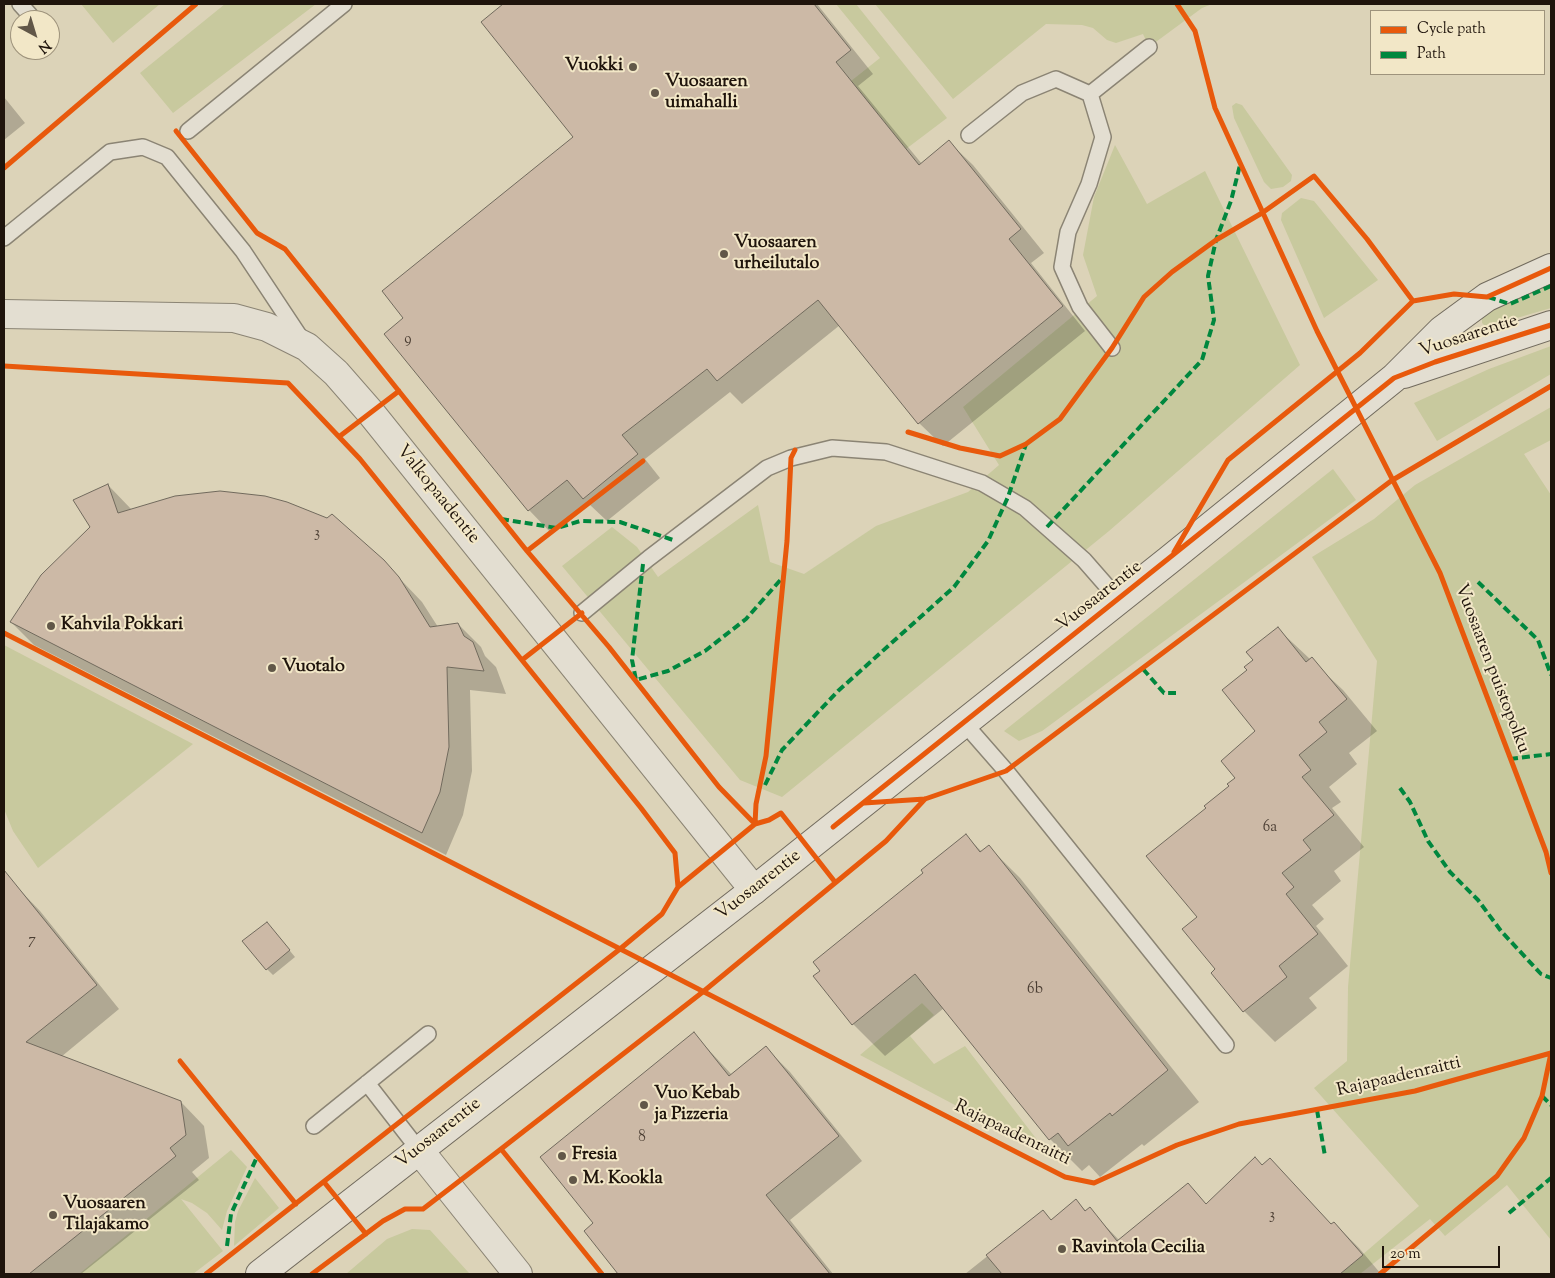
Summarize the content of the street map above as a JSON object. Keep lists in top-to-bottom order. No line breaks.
{"streets":{"street":["Vuosaarentie","Valkopaadentie"],"cycle path":["Vuosaaren puistopolku","Rajapaadenraitti"]},"crossings":[["Vuosaarentie","Valkopaadentie"]],"places":["Vuokki","Vuosaaren uimahalli","Vuosaaren urheilutalo","Kahvila Pokkari","Vuotalo","Vuo Kebab ja Pizzeria","Fresia","M. Kookla","Vuosaaren Tilajakamo","Ravintola Cecilia"],"house_numbers":["9","3","6a","7","6b","8","3"],"legend":["Cycle path","Path"],"scale_bar":"20 m","north":"bottom right"}
